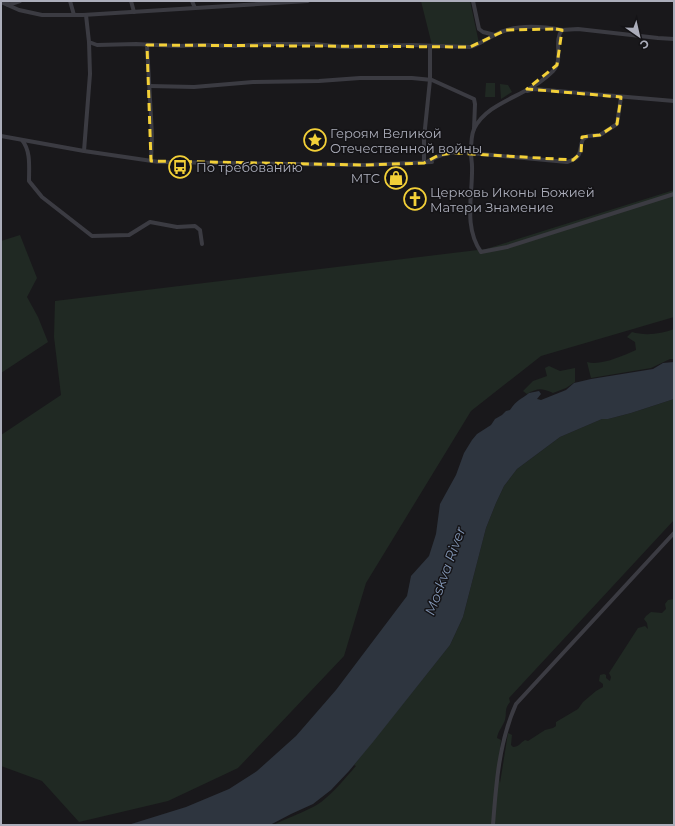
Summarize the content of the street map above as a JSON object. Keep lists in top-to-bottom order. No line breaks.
{"water":["Moskva River"],"places":{"place":["Героям Великой Отечественной войны"],"bus stop":["По требованию"],"shop":["МТС"],"church":["Церковь Иконы Божией Матери Знамение"]},"north":"bottom right"}
